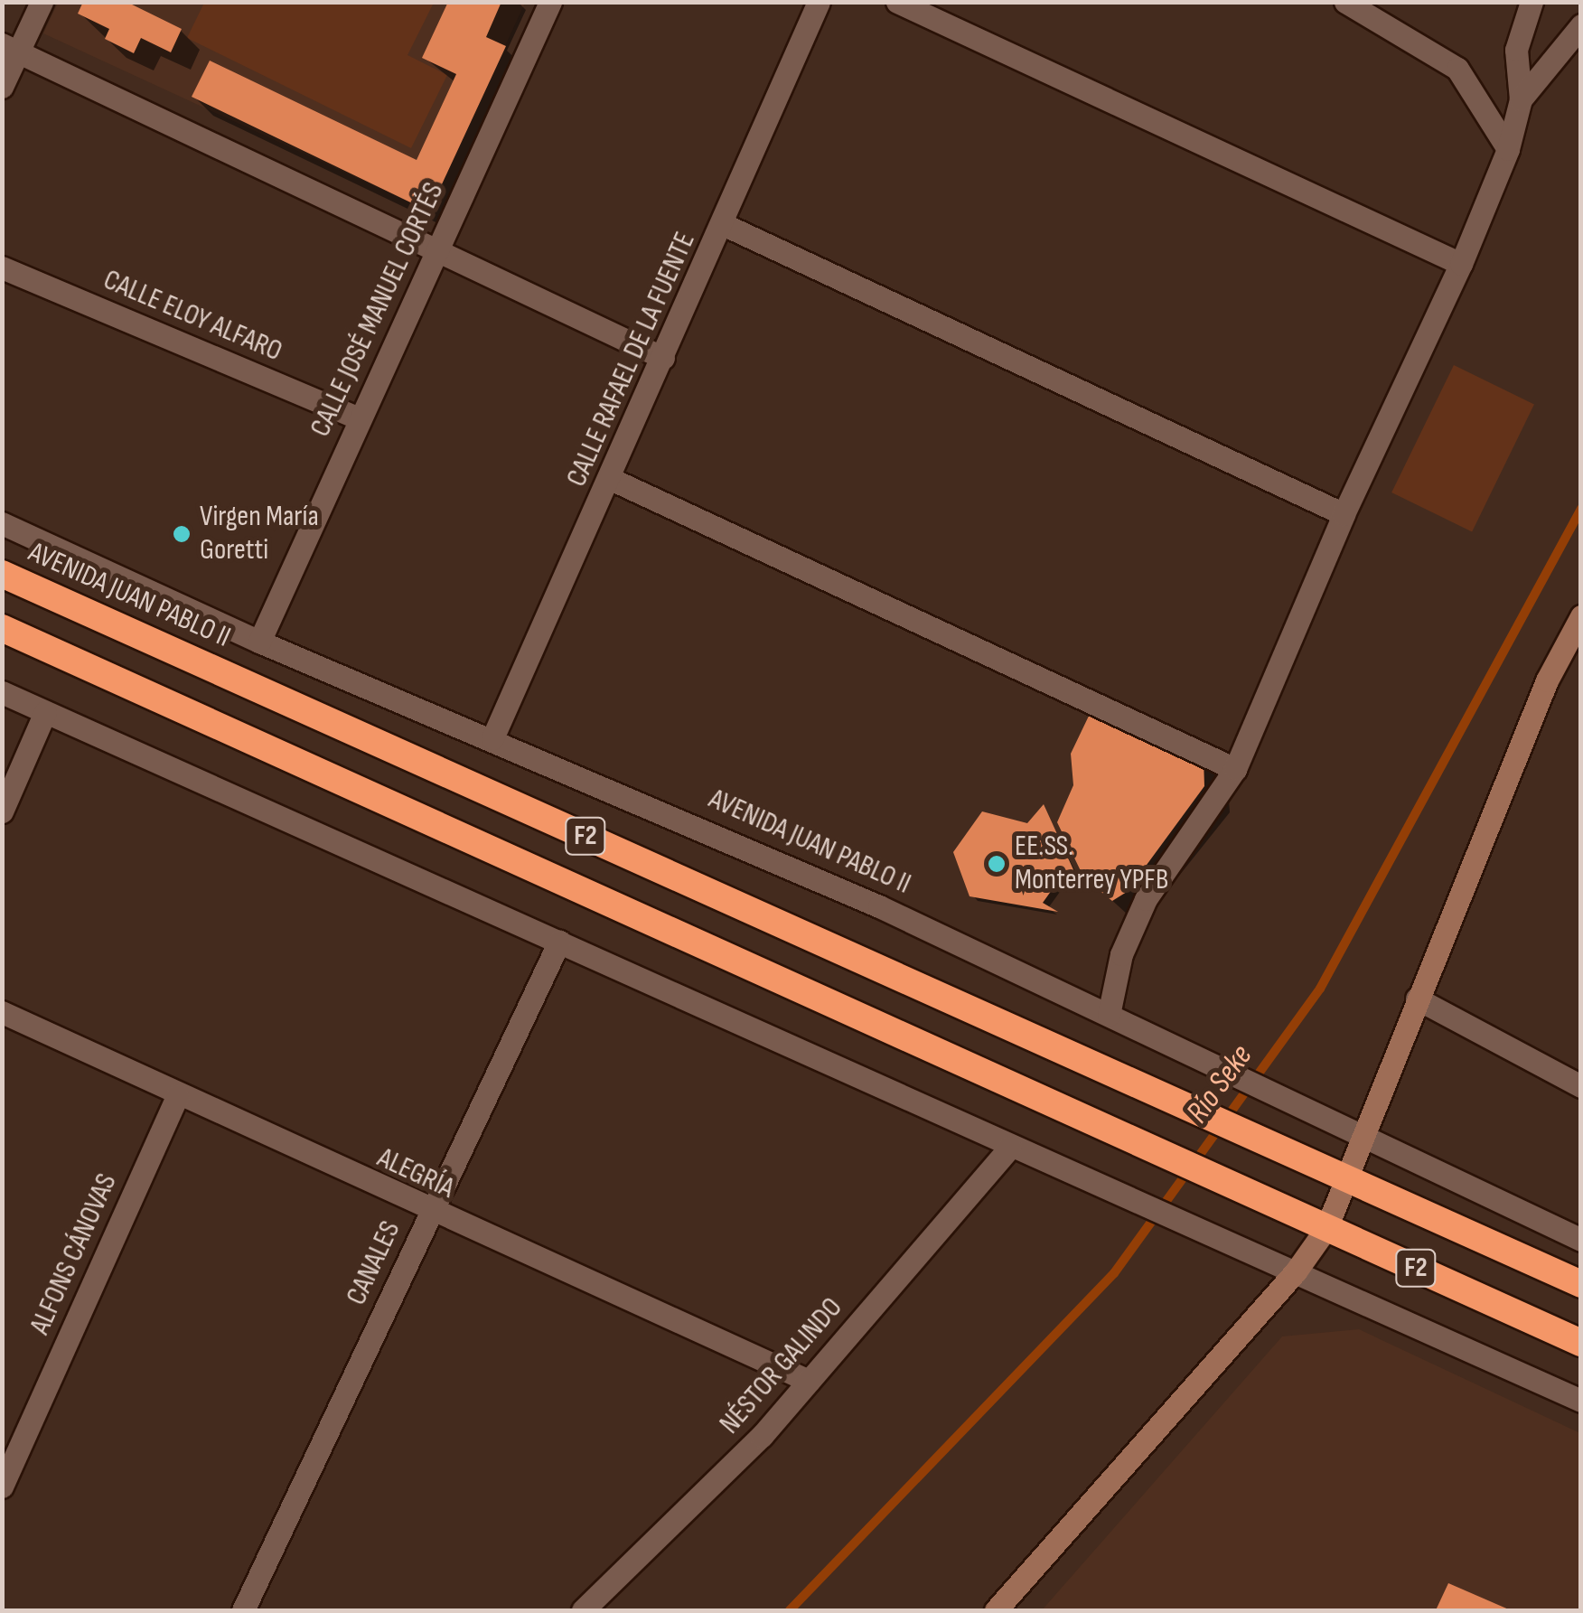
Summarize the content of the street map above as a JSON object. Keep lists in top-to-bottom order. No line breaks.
{"streets":{"highway":["AVENIDA JUAN PABLO II","F2"],"street":["CALLE JOSÉ MANUEL CORTÉS","CALLE ELOY ALFARO","CALLE RAFAEL DE LA FUENTE","ALEGRÍA","ALFONS CÁNOVAS","CANALES","NÉSTOR GALINDO"]},"crossings":[["CALLE JOSÉ MANUEL CORTÉS","CALLE ELOY ALFARO"],["CALLE JOSÉ MANUEL CORTÉS","AVENIDA JUAN PABLO II"],["CALLE RAFAEL DE LA FUENTE","AVENIDA JUAN PABLO II"],["AVENIDA JUAN PABLO II","F2"],["ALEGRÍA","ALFONS CÁNOVAS"],["ALEGRÍA","CANALES"],["ALEGRÍA","NÉSTOR GALINDO"]],"water":["Río Seke"],"places":["Virgen María Goretti","EE.SS. Monterrey YPFB"]}
